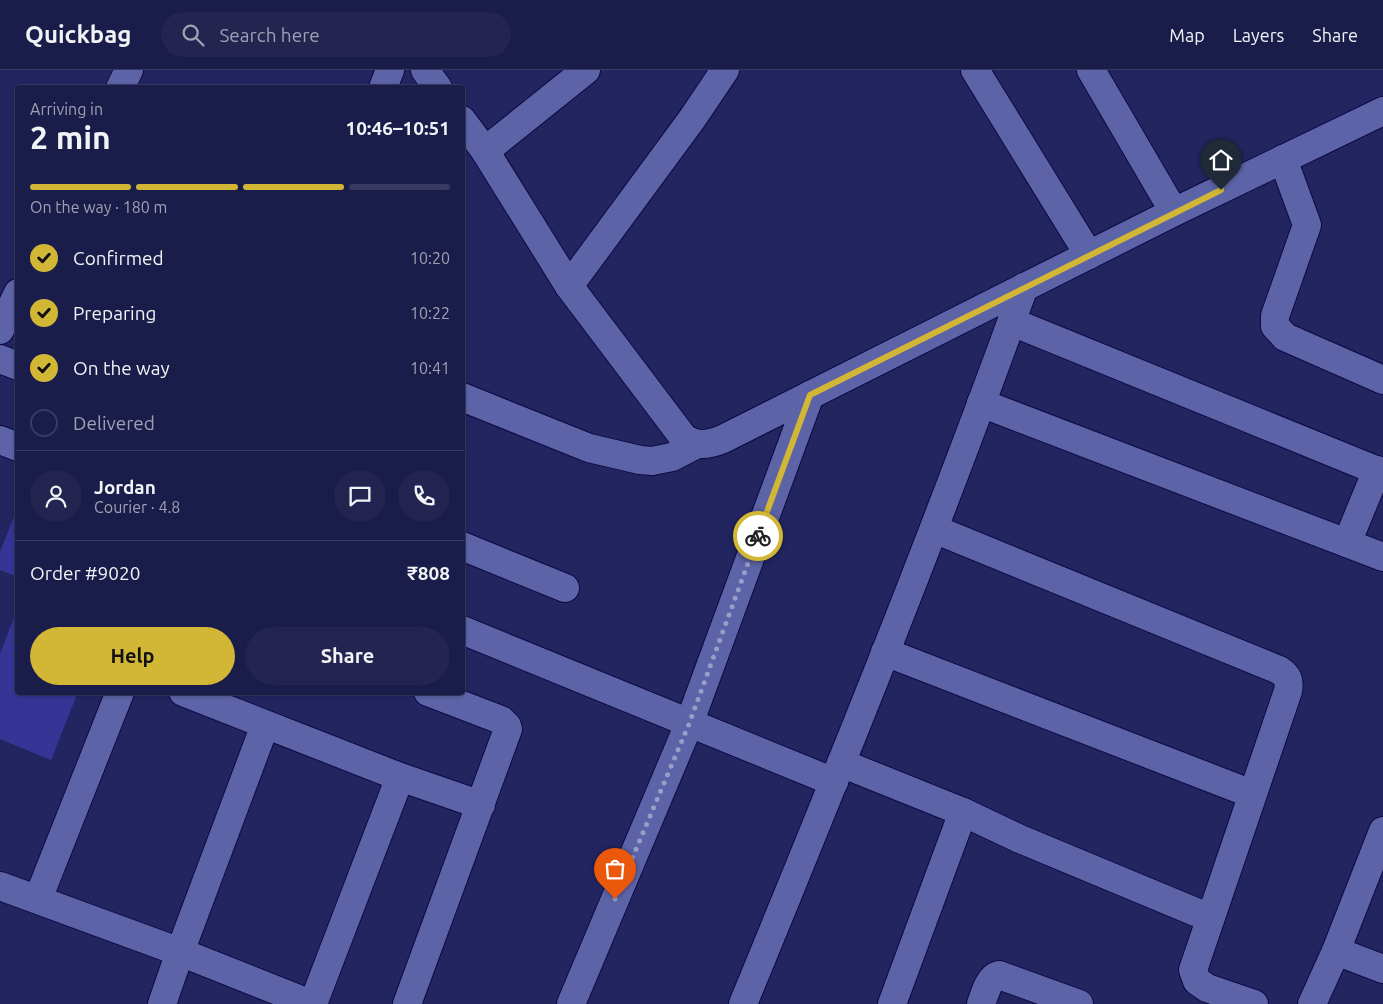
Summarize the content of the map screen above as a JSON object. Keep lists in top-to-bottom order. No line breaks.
{"page":{"header":"Quickbag","search":"Search here","nav":["Map","Layers","Share"],"heading":["2 min","Arriving in","10:46–10:51"],"panel":["Jordan","Courier · 4.8","Order #9020","₹808"],"bar":"On the way · 180 m","list":[["Confirmed","10:20"],["Preparing","10:22"],["On the way","10:41"],"Delivered"],"buttons":["Help","Share"]}}
